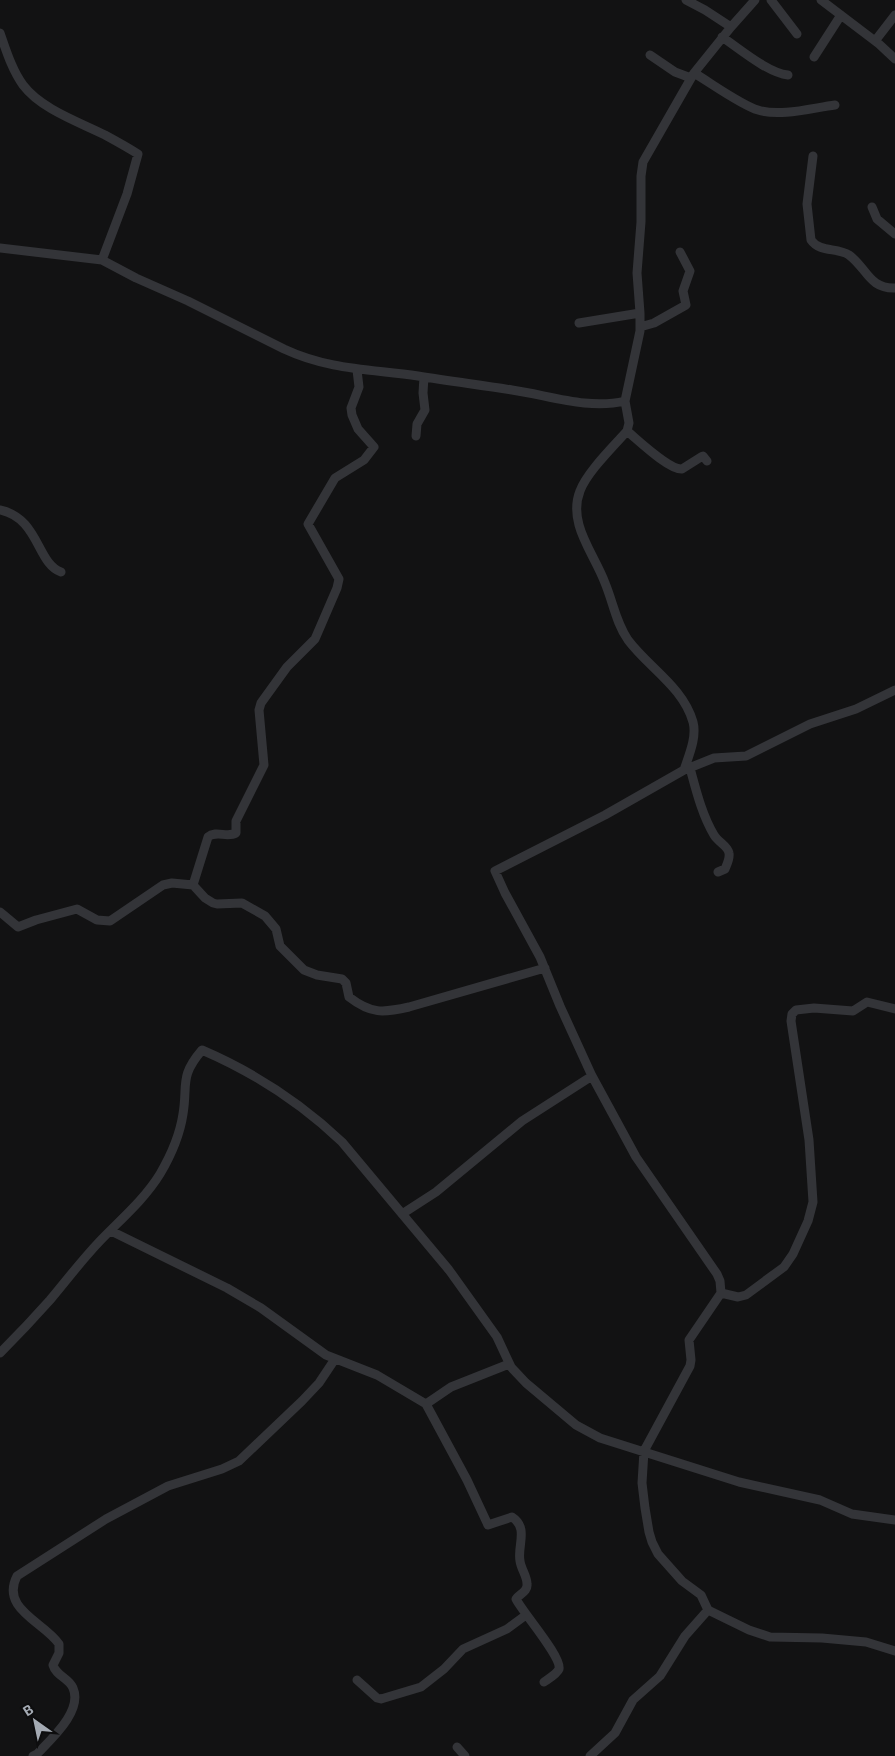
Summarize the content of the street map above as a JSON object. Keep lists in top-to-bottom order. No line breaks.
{"north":"top left"}
